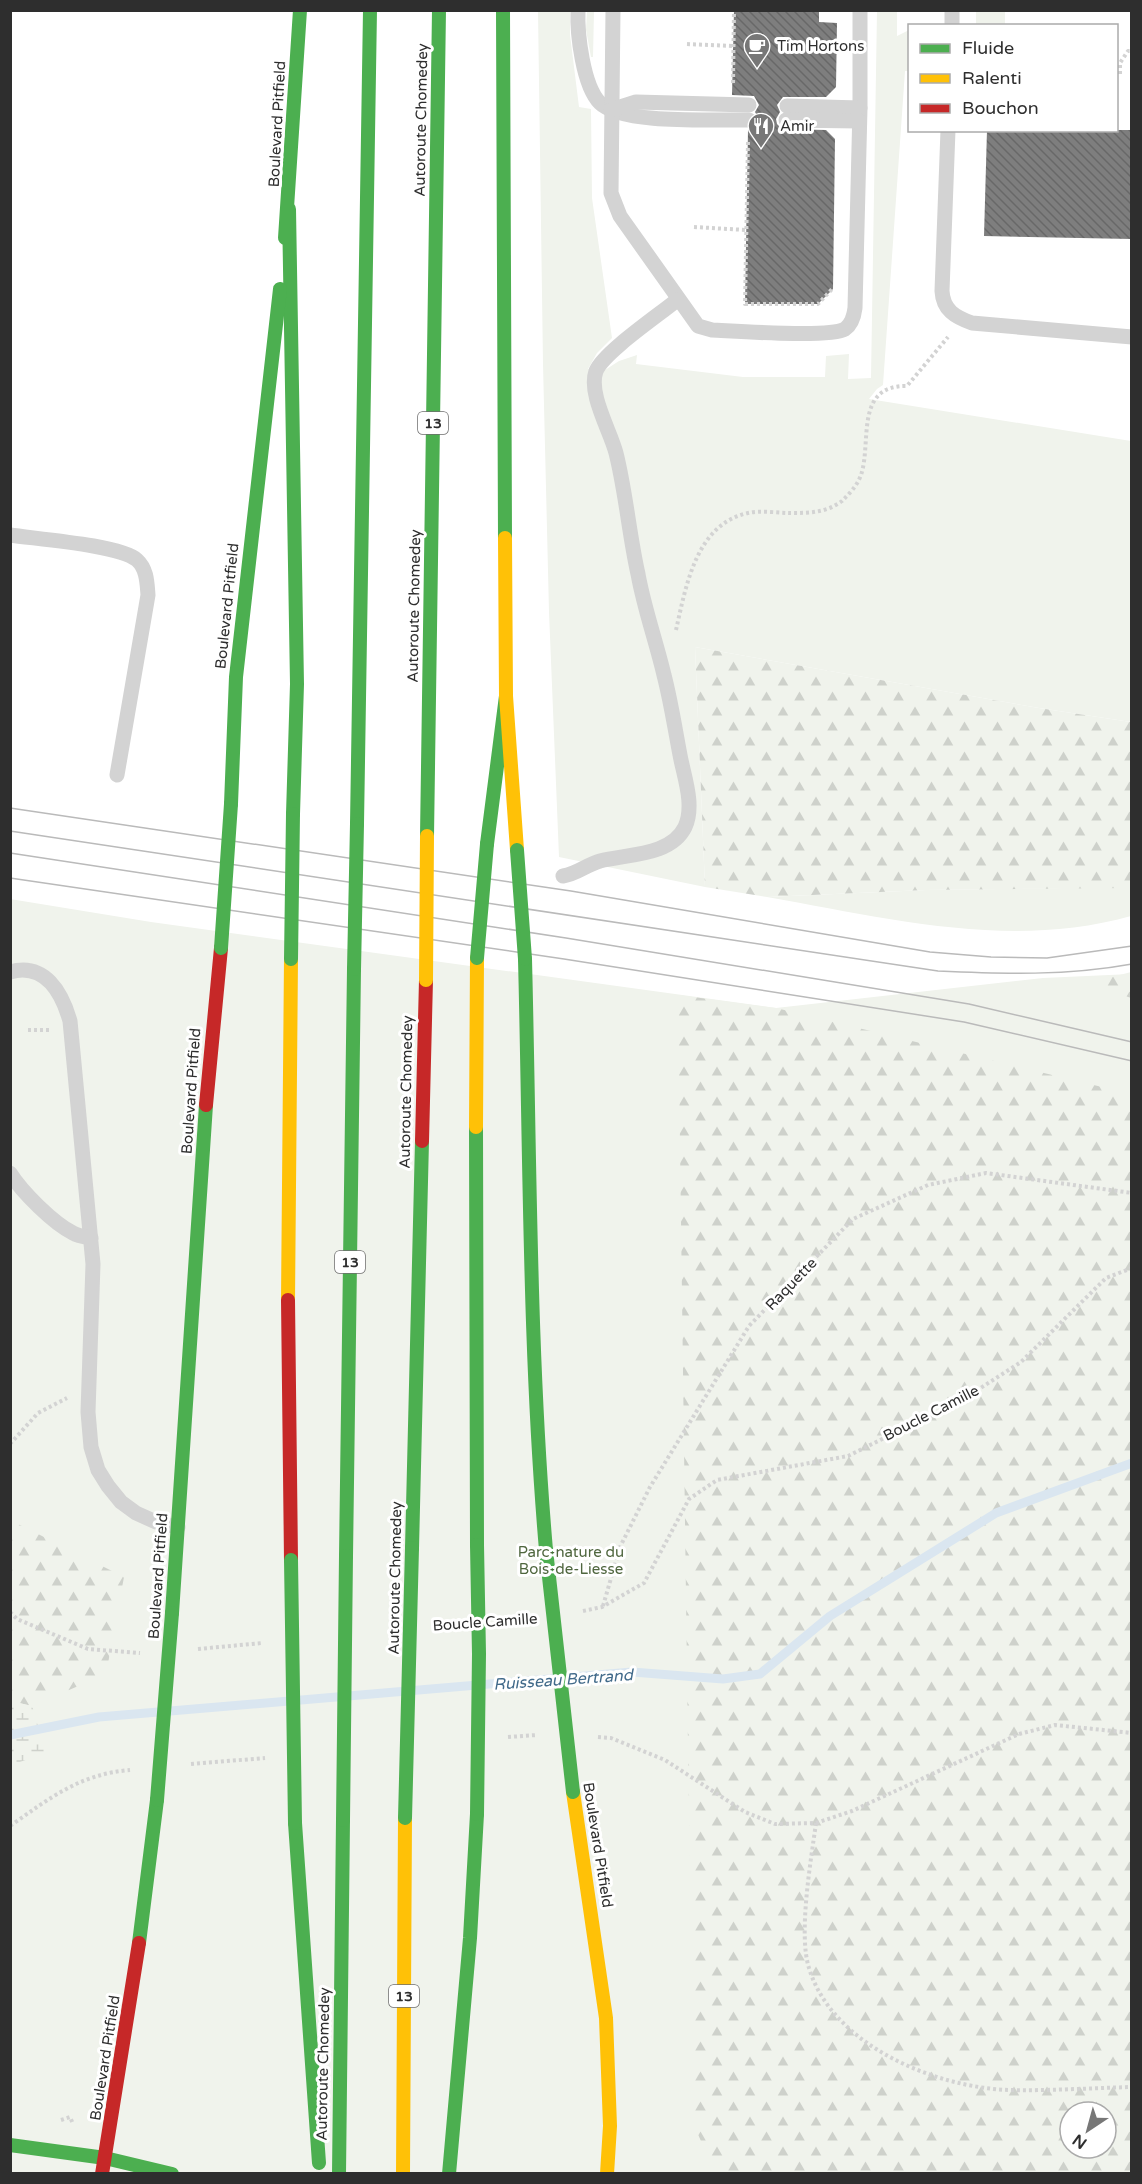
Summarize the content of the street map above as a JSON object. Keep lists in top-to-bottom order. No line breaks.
{"streets":{"main road":["Autoroute Chomedey","Boulevard Pitfield","13"],"path":["Raquette","Boucle Camille"]},"crossings":[["Raquette","Boucle Camille"]],"water":["Ruisseau Bertrand"],"parks":["Parc-nature du Bois-de-Liesse"],"places":{"cafe":["Tim Hortons"],"restaurant":["Amir"]},"legend":["Fluide","Ralenti","Bouchon"],"north":"bottom left"}
